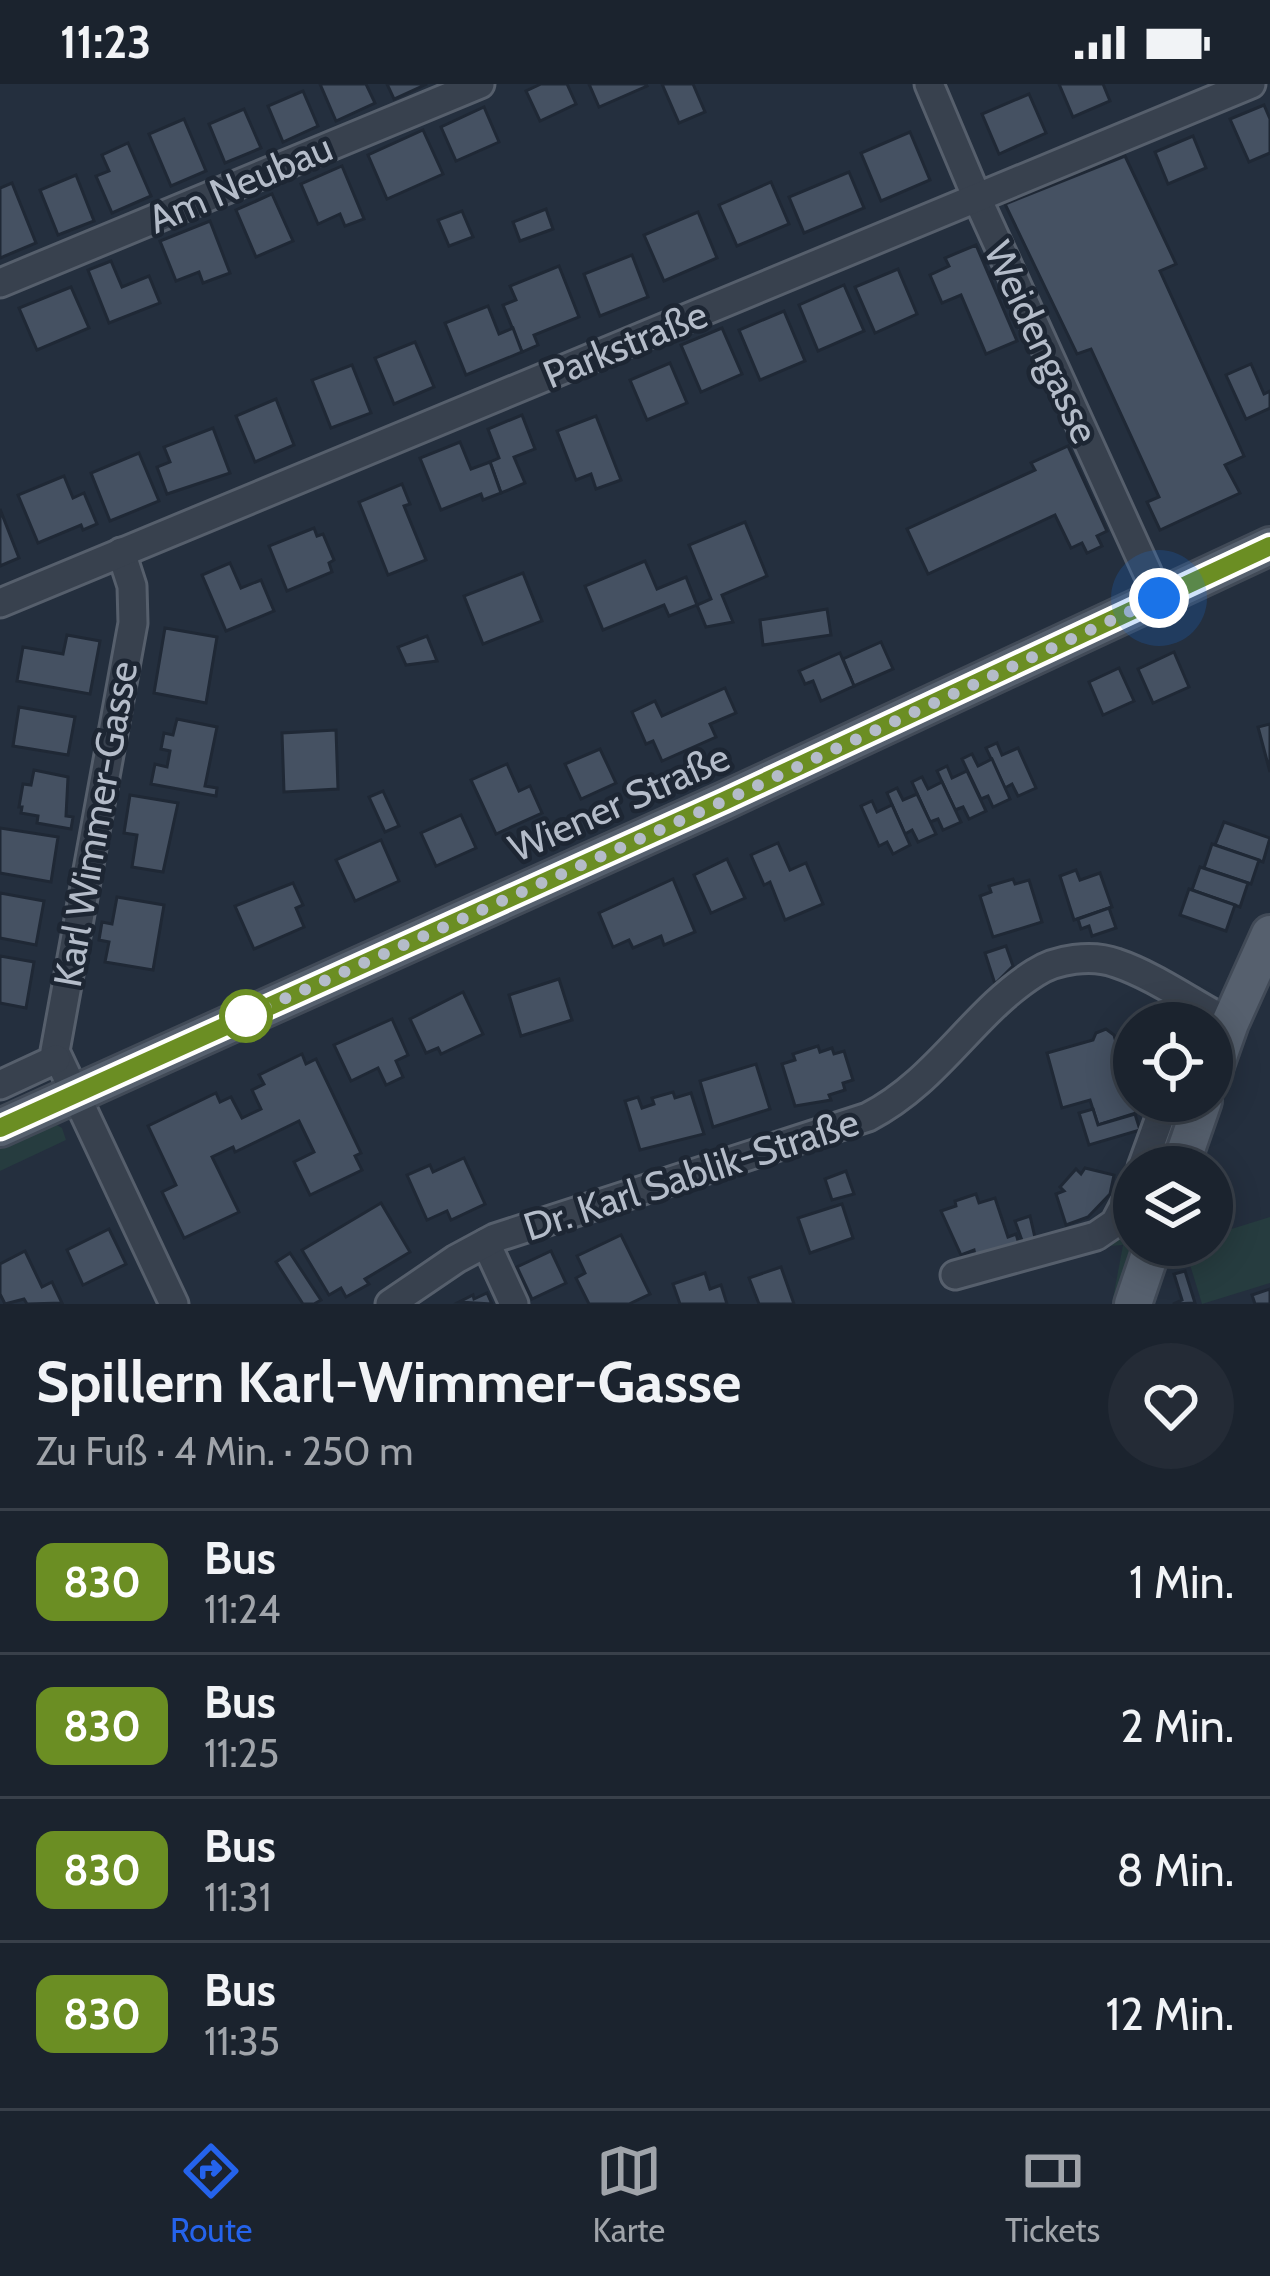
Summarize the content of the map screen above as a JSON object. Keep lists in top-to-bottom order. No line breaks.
{"streets":{"main road":["Wiener Straße"],"street":["Am Neubau","Weidengasse","Parkstraße","Karl Wimmer-Gasse","Dr. Karl Sablik-Straße"]},"crossings":[["Weidengasse","Parkstraße"],["Weidengasse","Wiener Straße"],["Parkstraße","Karl Wimmer-Gasse"]],"lines":["bus line 830"],"page":{"status":"11:23","heading":["Spillern Karl-Wimmer-Gasse","Zu Fuß · 4 Min. · 250 m"],"list":[{"mark":"830","name":"Bus","note":"11:24","value":"1 Min."},{"mark":"830","name":"Bus","note":"11:25","value":"2 Min."},{"mark":"830","name":"Bus","note":"11:31","value":"8 Min."},{"mark":"830","name":"Bus","note":"11:35","value":"12 Min."}],"tabs":["Route","Karte","Tickets"]}}
